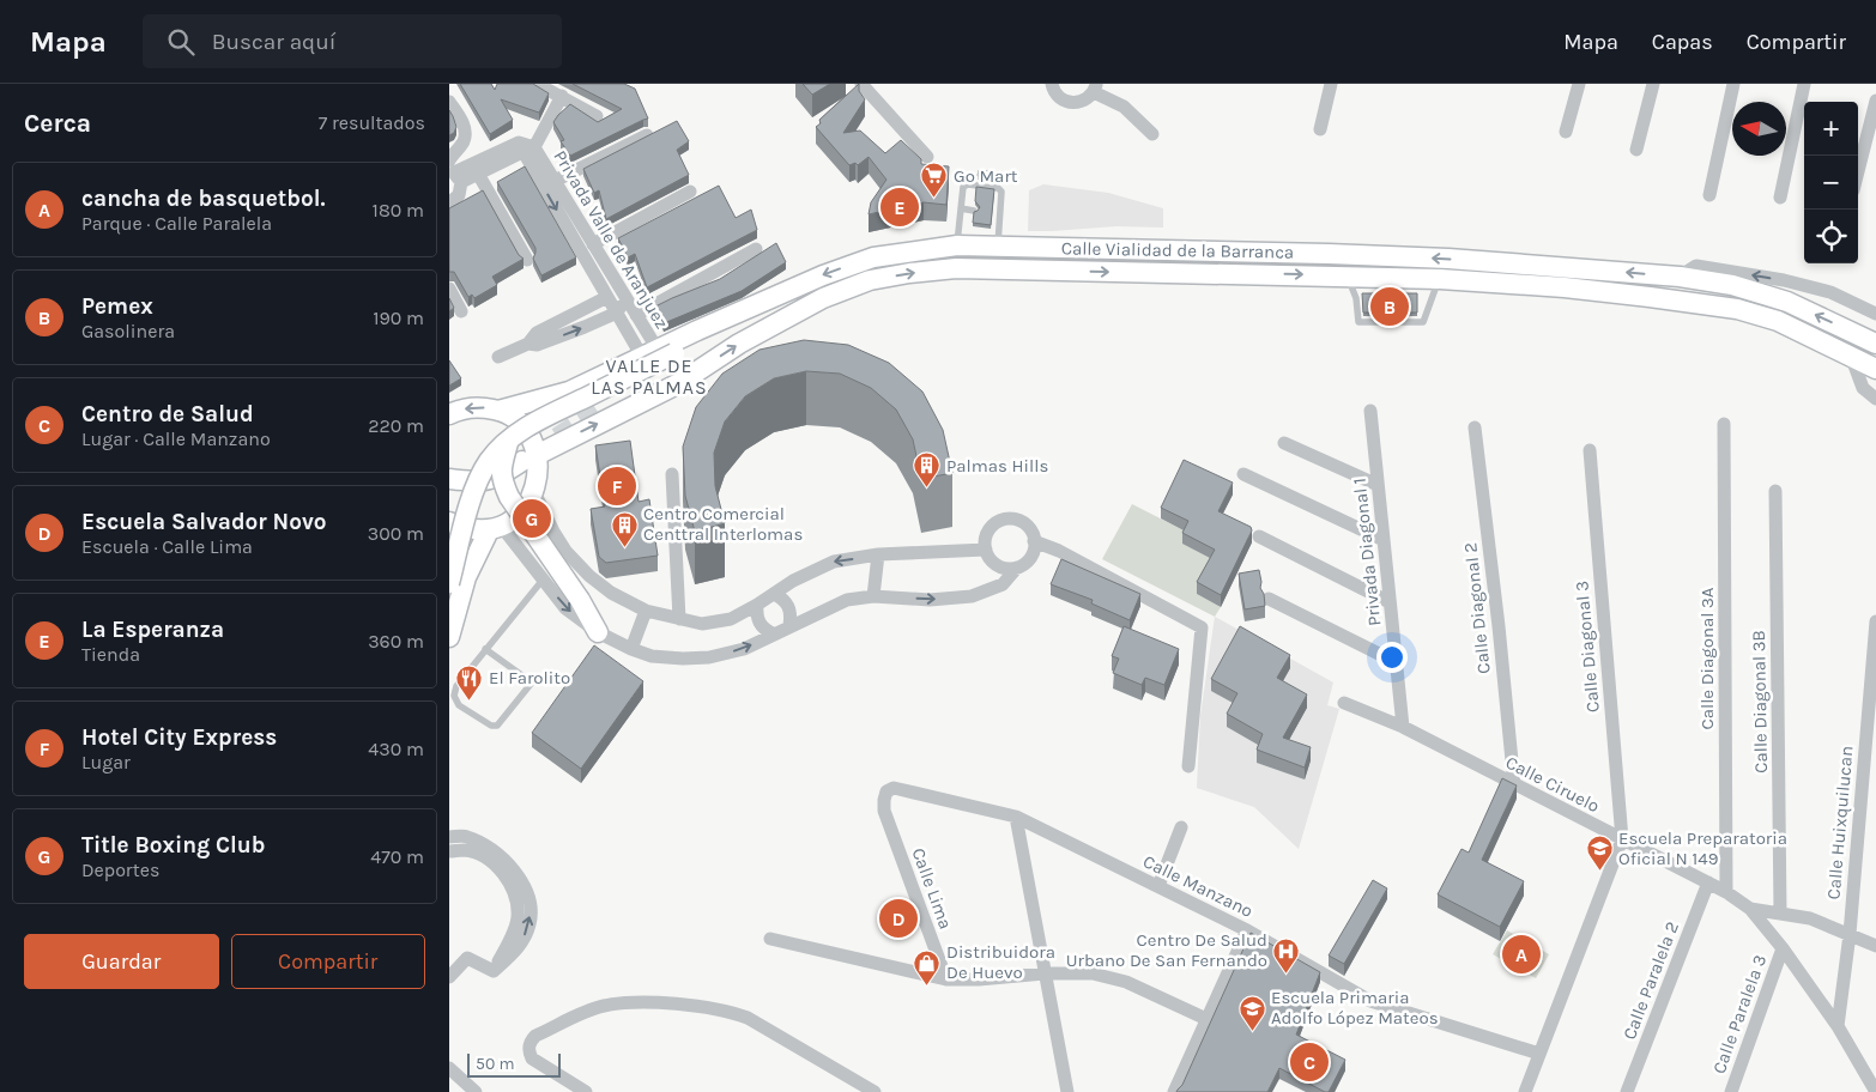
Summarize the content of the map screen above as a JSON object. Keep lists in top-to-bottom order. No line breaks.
{"streets":{"main road":["Calle Vialidad de la Barranca"],"street":["Privada Valle de Aranjuez","Privada Diagonal 1","Calle Diagonal 2","Calle Diagonal 3","Calle Diagonal 3A","Calle Diagonal 3B","Calle Ciruelo","Calle Huixquilucan","Calle Manzano","Calle Lima","Calle Paralela 2","Calle Paralela 3"]},"crossings":[["Privada Valle de Aranjuez","Calle Vialidad de la Barranca"],["Privada Diagonal 1","Calle Ciruelo"],["Calle Diagonal 2","Calle Ciruelo"],["Calle Diagonal 3","Calle Ciruelo"],["Calle Diagonal 3A","Calle Ciruelo"],["Calle Ciruelo","Calle Paralela 2"],["Calle Manzano","Calle Lima"]],"districts":["VALLE DE LAS PALMAS"],"places":{"supermarket":["Go Mart"],"building":["Palmas Hills","Centro Comercial Centtral Interlomas"],"restaurant":["El Farolito"],"school or university":["Escuela Preparatoria Oficial N 149","Escuela Primaria Adolfo López Mateos"],"hospital":["Centro De Salud Urbano De San Fernando"],"shop":["Distribuidora De Huevo"]},"scale_bar":"50 m","north":"left","page":{"header":"Mapa","search":"Buscar aquí","nav":["Mapa","Capas","Compartir"],"heading":["Cerca","7 resultados"],"map_buttons":["+","−"],"list":[{"mark":"A","name":"cancha de basquetbol.","note":"Parque · Calle Paralela","value":"180 m"},{"mark":"B","name":"Pemex","note":"Gasolinera","value":"190 m"},{"mark":"C","name":"Centro de Salud","note":"Lugar · Calle Manzano","value":"220 m"},{"mark":"D","name":"Escuela Salvador Novo","note":"Escuela · Calle Lima","value":"300 m"},{"mark":"E","name":"La Esperanza","note":"Tienda","value":"360 m"},{"mark":"F","name":"Hotel City Express","note":"Lugar","value":"430 m"},{"mark":"G","name":"Title Boxing Club","note":"Deportes","value":"470 m"}],"pins":["E","B","F","G","D","A","C"],"buttons":["Guardar","Compartir"],"scale":"50 m"}}
